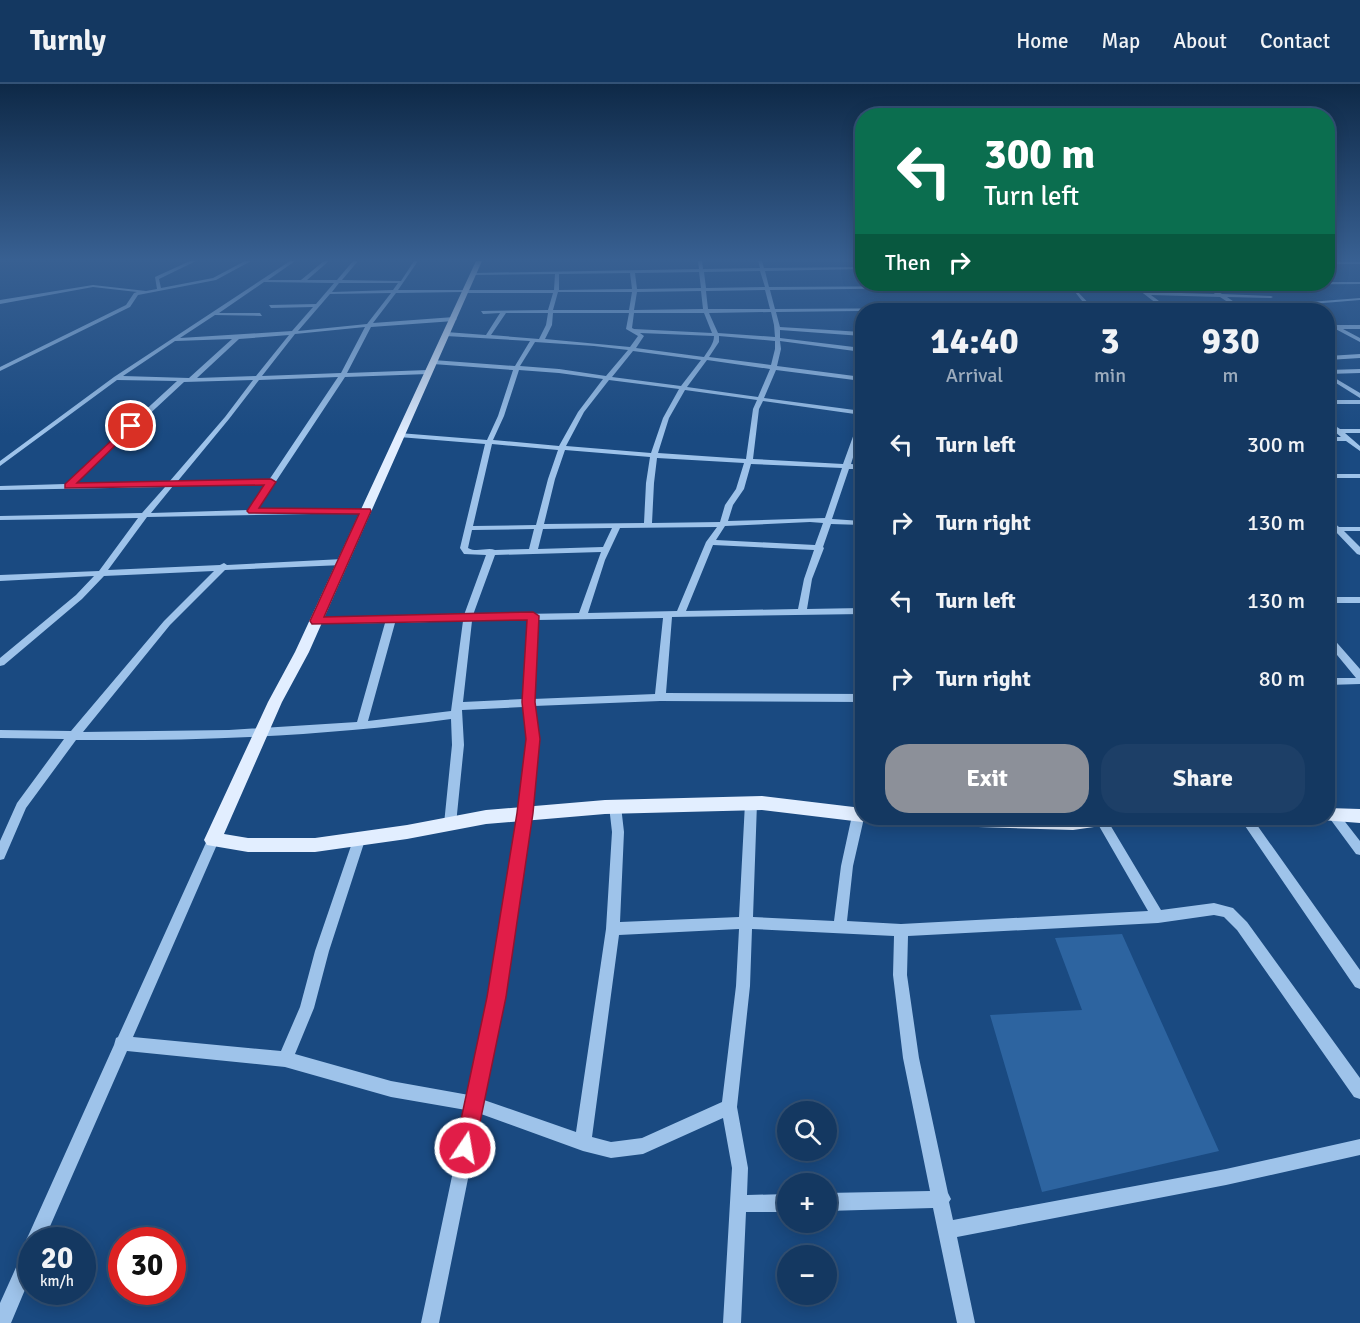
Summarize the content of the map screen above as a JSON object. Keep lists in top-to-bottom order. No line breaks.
{"page":{"header":"Turnly","nav":["Home","Map","About","Contact"],"turn":["300 m","Turn left"],"then":"Then","eta":["14:40","Arrival","3","min","930","m"],"list":[{"name":"Turn left","value":"300 m"},{"name":"Turn right","value":"130 m"},{"name":"Turn left","value":"130 m"},{"name":"Turn right","value":"80 m"}],"buttons":["Exit","Share"],"map_buttons":["+","−"],"speed":"20 km/h","limit":"30"}}
